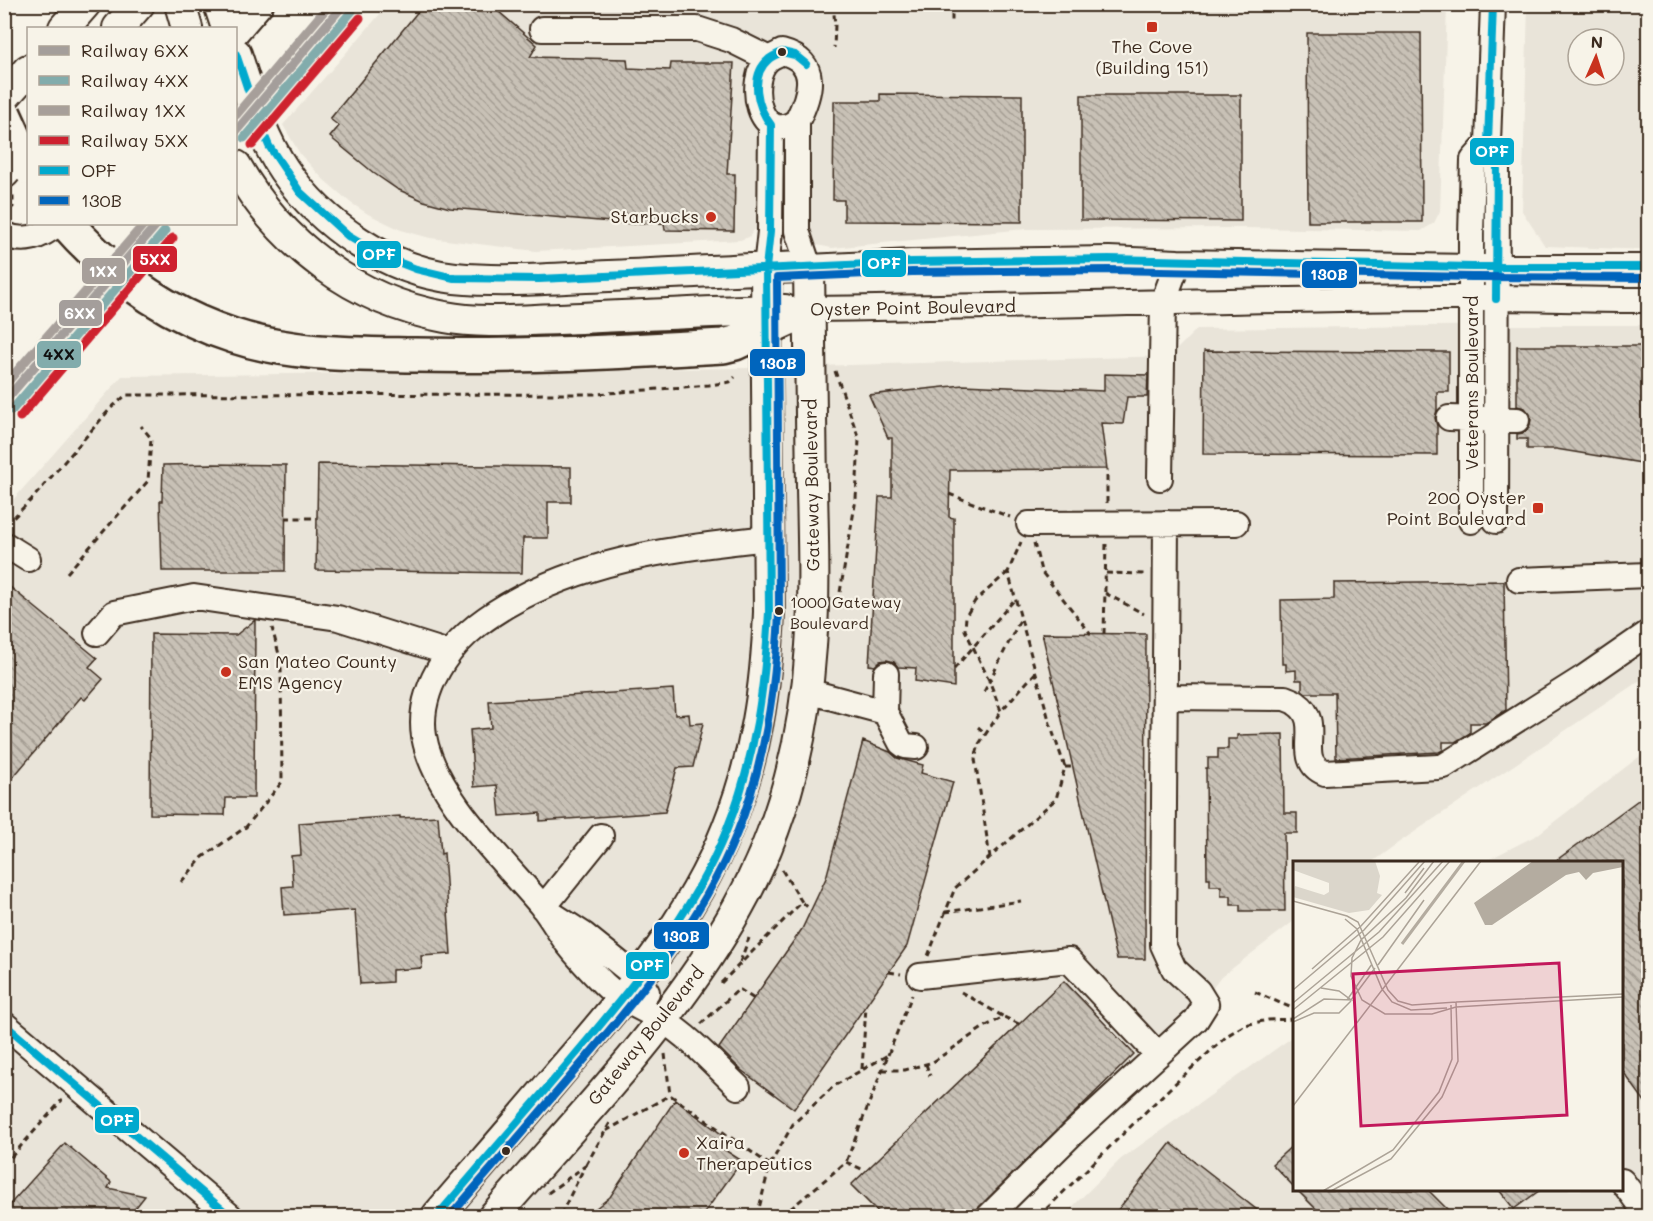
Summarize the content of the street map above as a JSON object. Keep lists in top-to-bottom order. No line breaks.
{"streets":{"main road":["Gateway Boulevard"],"street":["Oyster Point Boulevard","Veterans Boulevard"]},"crossings":[["Oyster Point Boulevard","Veterans Boulevard"],["Oyster Point Boulevard","Gateway Boulevard"]],"places":{"transit":["The Cove (Building 151)","200 Oyster Point Boulevard"],"other":["Starbucks","1000 Gateway Boulevard","San Mateo County EMS Agency","Xaira Therapeutics"]},"lines":["rail line 6XX","rail line 1XX","transit line OPF","rail line 4XX","rail line 5XX","transit line 130B"],"legend":["Railway 6XX","Railway 4XX","Railway 1XX","Railway 5XX","OPF","130B"],"north":"top"}
